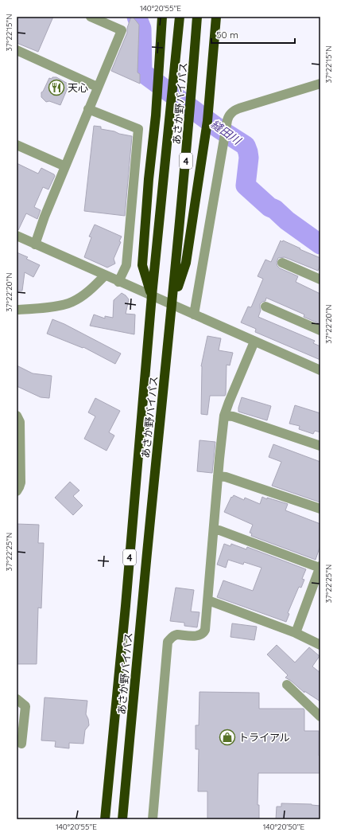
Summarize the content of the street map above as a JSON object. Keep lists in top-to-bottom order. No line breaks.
{"streets":{"highway":["あさか野バイパス","4"]},"water":["縫田川"],"places":{"restaurant":["天心"],"shop":["トライアル"]},"scale_bar":"50 m","coordinates":["140°20'55\"E","37°22'15\"N","37°22'20\"N","37°22'25\"N","140°20'50\"E"]}
